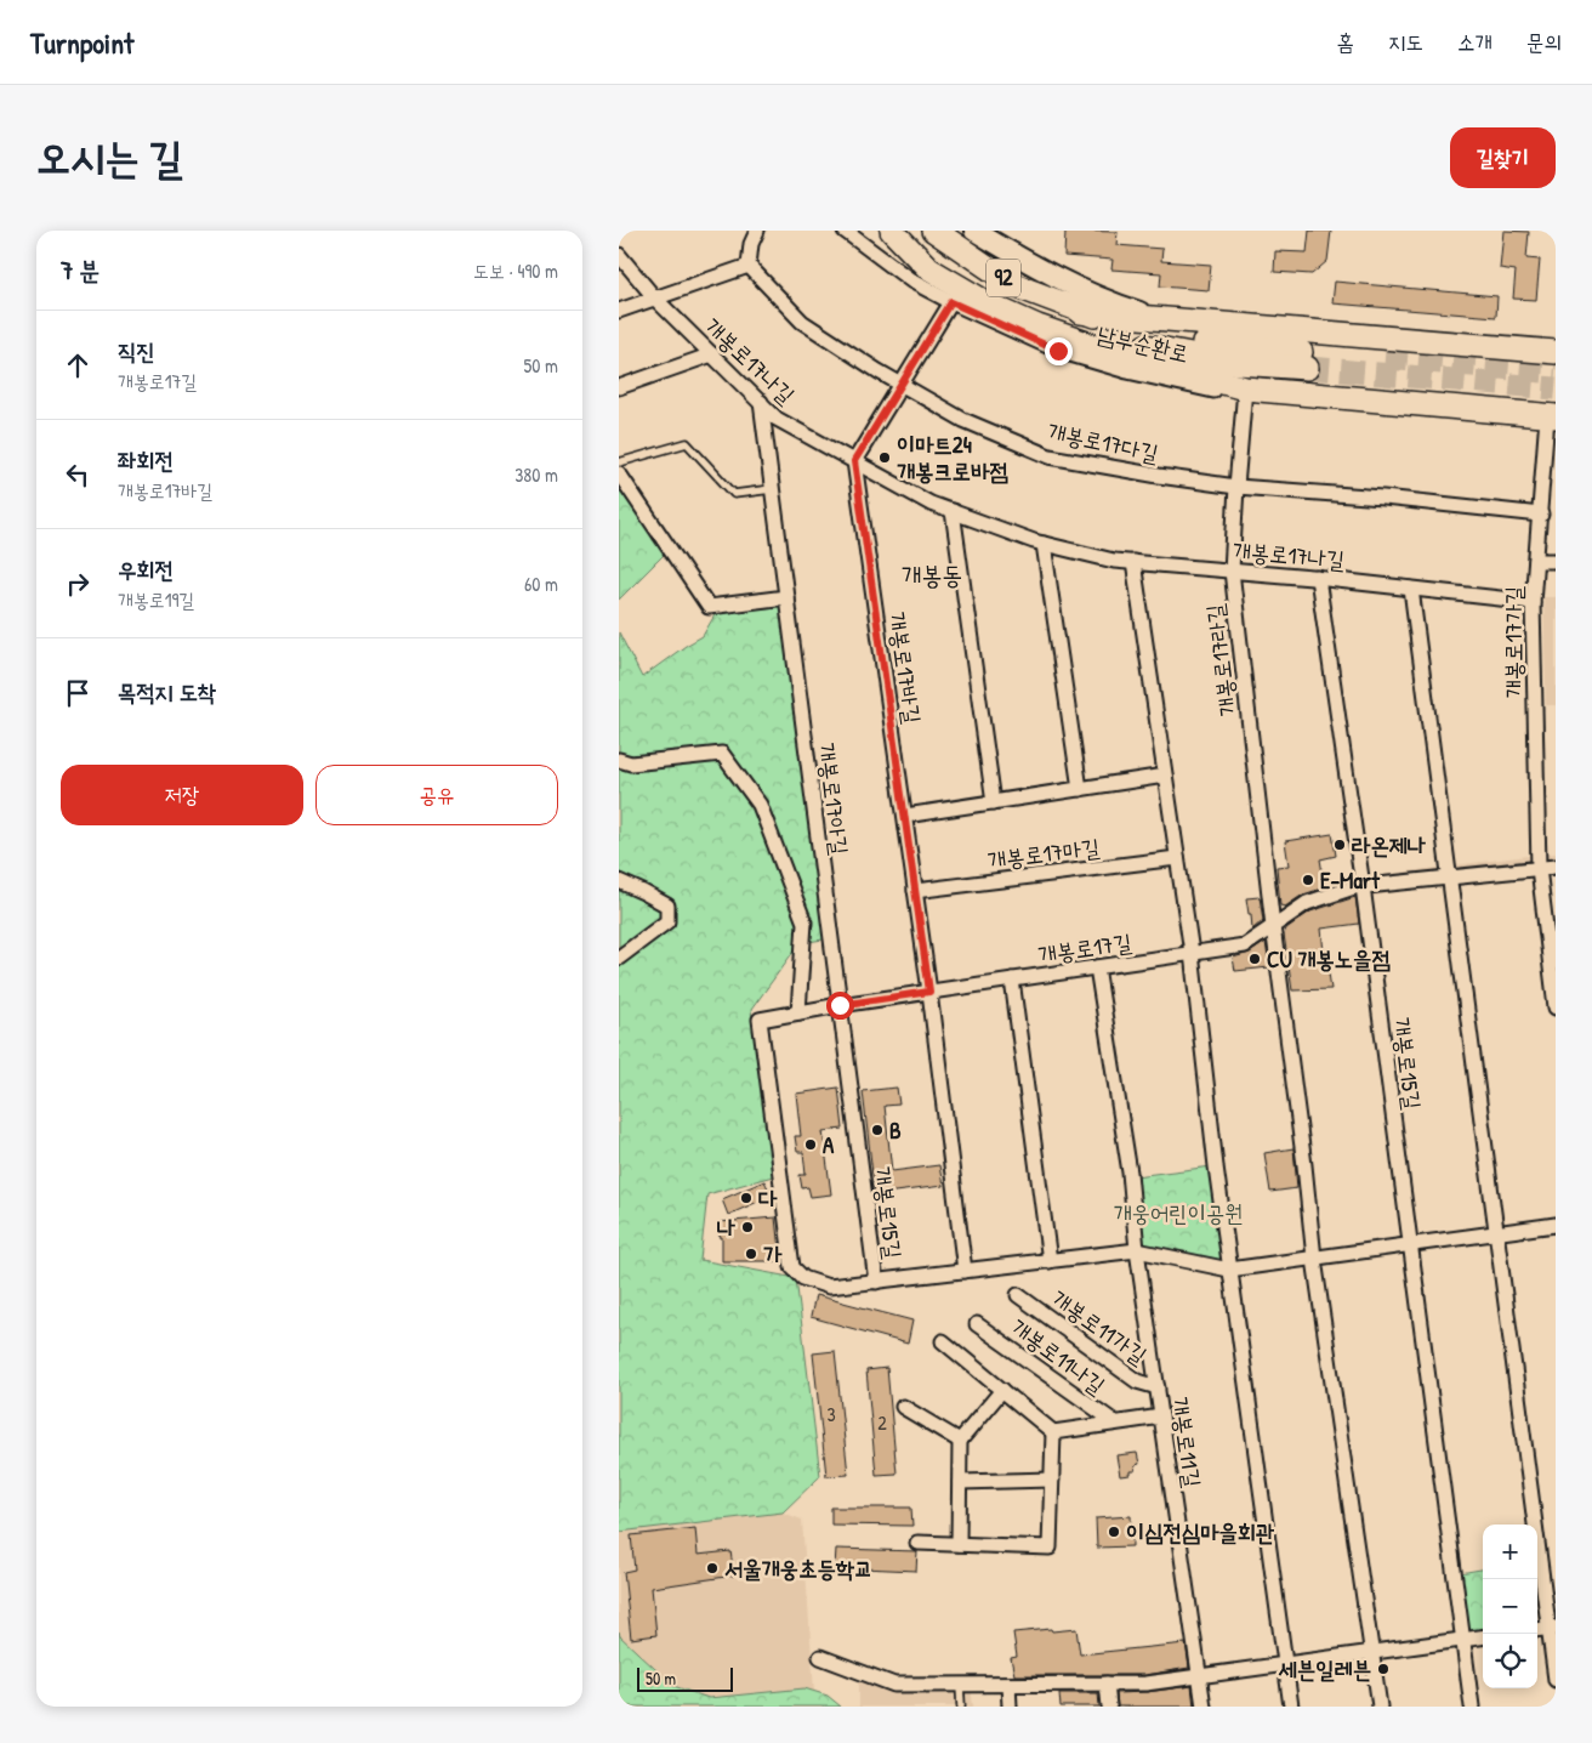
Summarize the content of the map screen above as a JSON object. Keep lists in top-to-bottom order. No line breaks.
{"streets":{"main road":["92","남부순환로"],"street":["개봉로17나길","개봉로17다길","개봉로17가길","개봉로17라길","개봉로17바길","개봉로17아길","개봉로17마길","개봉로17길","개봉로15길","개봉로11가길","개봉로11나길","개봉로11길"]},"crossings":[["개봉로17나길","개봉로17다길"],["개봉로17나길","개봉로17가길"],["개봉로17나길","개봉로17라길"],["개봉로17나길","개봉로17바길"],["개봉로17나길","개봉로17아길"],["개봉로17다길","개봉로17가길"],["개봉로17다길","개봉로17라길"],["개봉로17가길","개봉로17길"],["개봉로17라길","개봉로17길"],["개봉로17바길","개봉로17마길"],["개봉로17바길","개봉로17길"],["개봉로17아길","개봉로17길"],["개봉로17아길","개봉로15길"],["개봉로17길","개봉로15길"],["개봉로15길","개봉로11길"],["개봉로11가길","개봉로11길"],["개봉로11나길","개봉로11길"]],"districts":["개봉동"],"parks":["개웅어린이공원"],"places":["이마트24 개봉크로바점","라온제나","E-Mart","CU 개봉노을점","B","A","다","나","가","이심전심마을회관","서울개웅초등학교","세븐일레븐"],"house_numbers":["3","2"],"scale_bar":"50 m","page":{"header":"Turnpoint","nav":["홈","지도","소개","문의"],"buttons":["길찾기",["저장","공유"]],"title":"오시는 길","heading":["7 분","도보 · 490 m"],"list":[["직진","개봉로17길","50 m"],["좌회전","개봉로17바길","380 m"],["우회전","개봉로19길","60 m"],"목적지 도착"],"map_buttons":["+","−"],"scale":"50 m"}}
